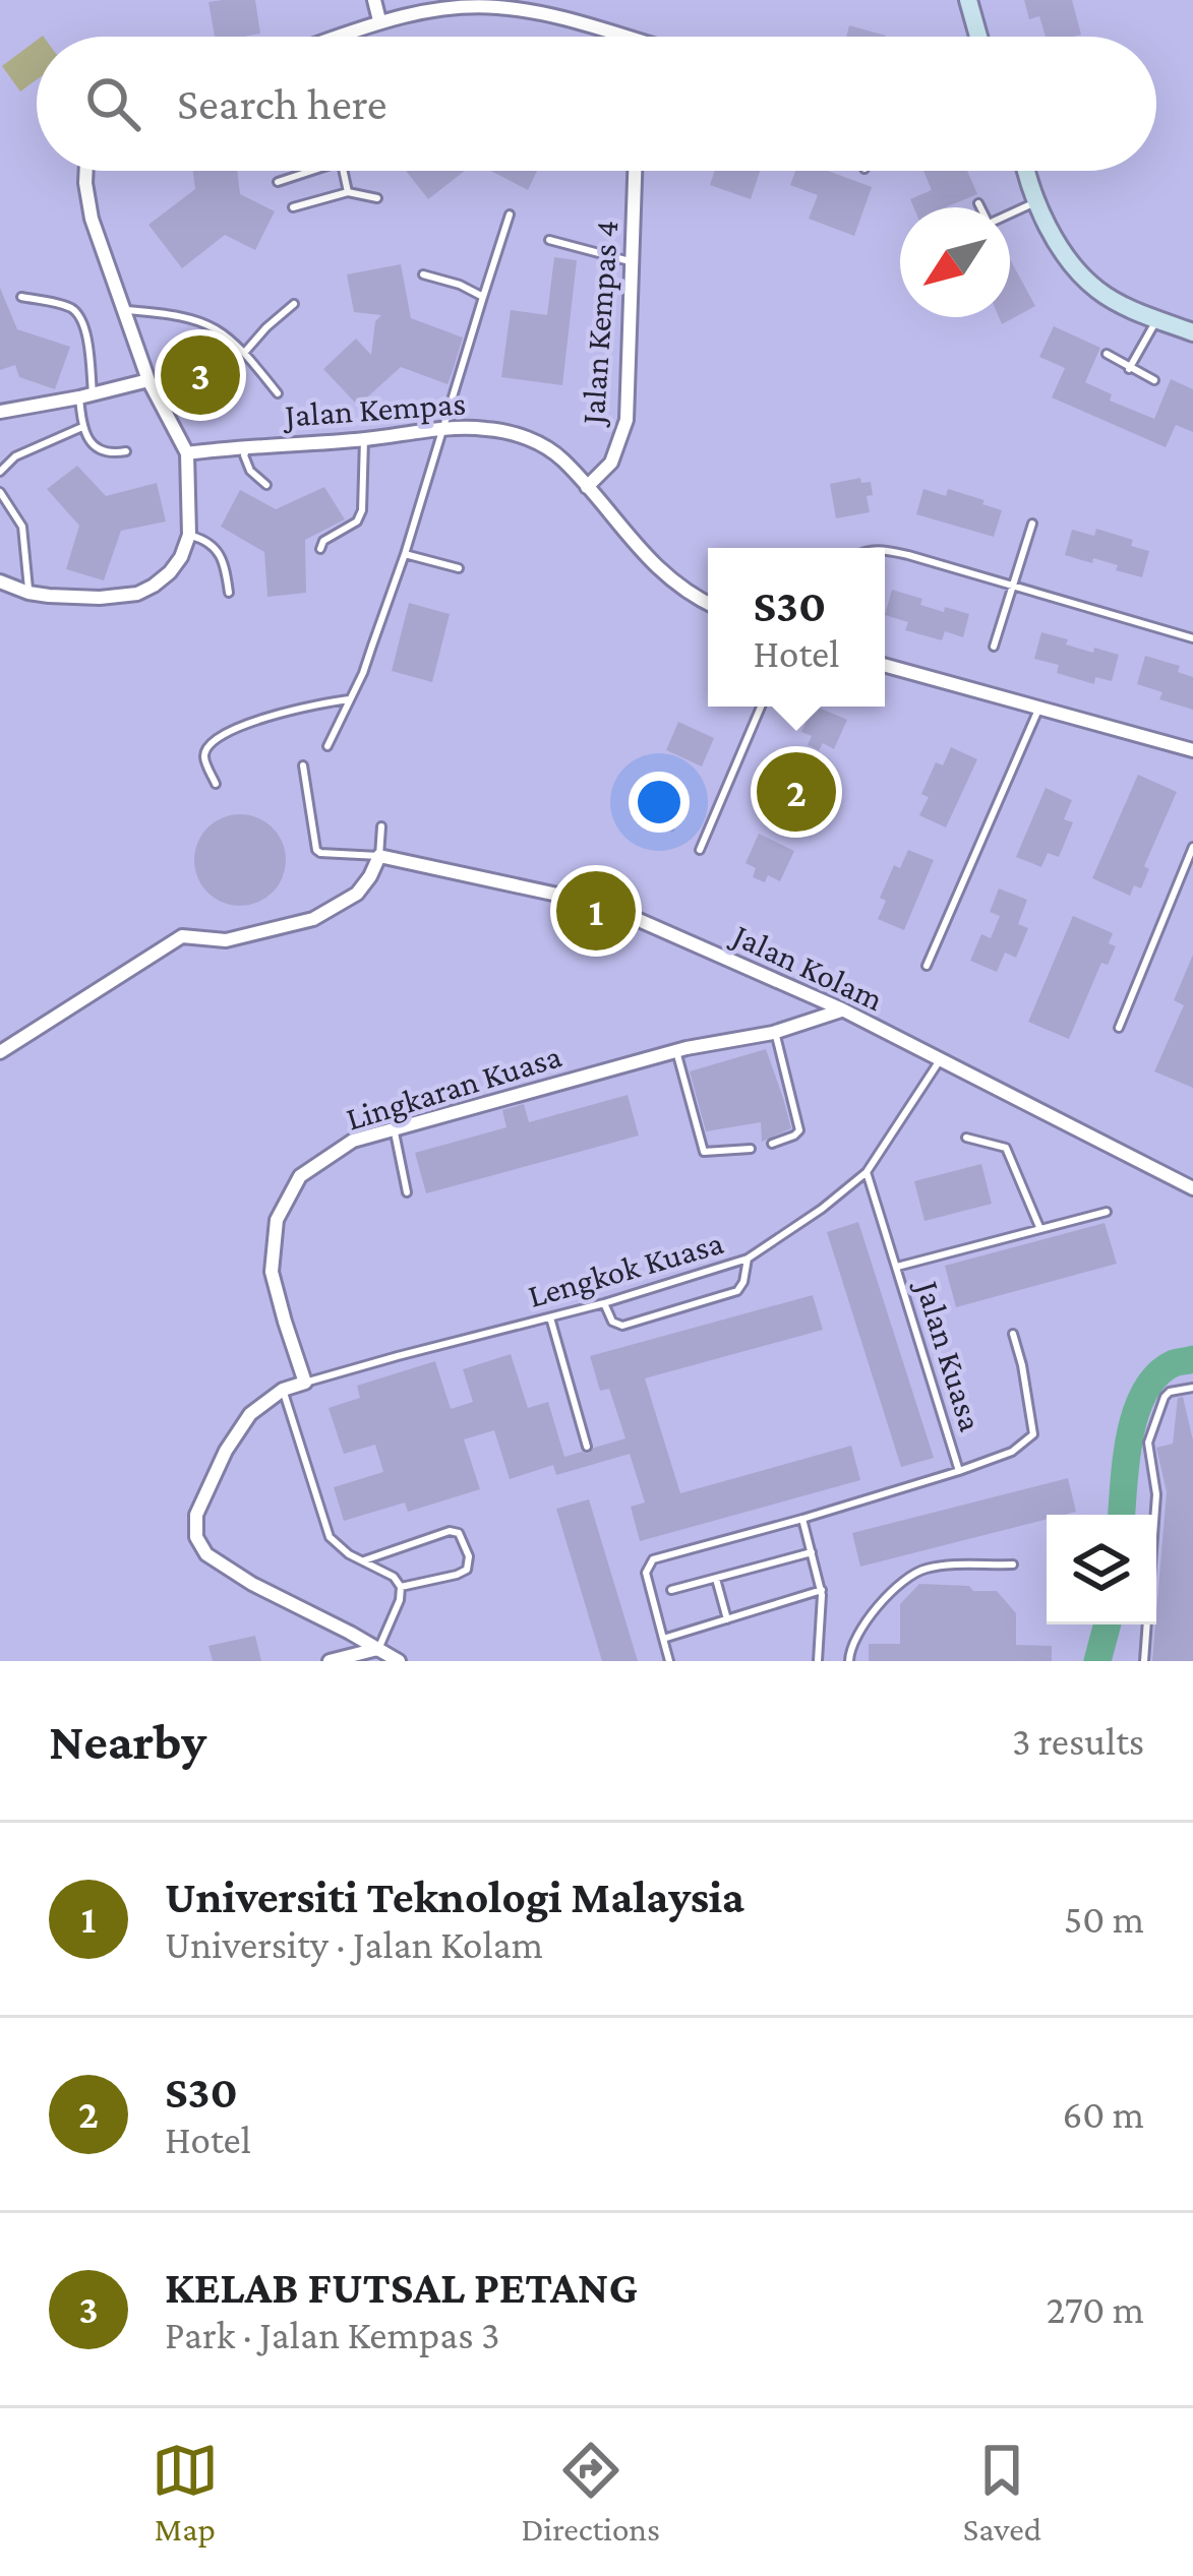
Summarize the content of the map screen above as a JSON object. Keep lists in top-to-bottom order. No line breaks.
{"streets":{"street":["Jalan Kempas 4","Jalan Kempas","Jalan Kolam","Lingkaran Kuasa"],"lane":["Lengkok Kuasa","Jalan Kuasa"]},"crossings":[["Jalan Kempas 4","Jalan Kempas"],["Jalan Kolam","Lingkaran Kuasa"],["Jalan Kolam","Lengkok Kuasa"],["Lingkaran Kuasa","Lengkok Kuasa"],["Lengkok Kuasa","Jalan Kuasa"]],"north":"bottom left","page":{"search":"Search here","pins":["3","2","1"],"popup":["S30","Hotel"],"heading":["Nearby","3 results"],"list":[{"mark":"1","name":"Universiti Teknologi Malaysia","note":"University · Jalan Kolam","value":"50 m"},{"mark":"2","name":"S30","note":"Hotel","value":"60 m"},{"mark":"3","name":"KELAB FUTSAL PETANG","note":"Park · Jalan Kempas 3","value":"270 m"}],"nav":["Map","Directions","Saved"]}}
